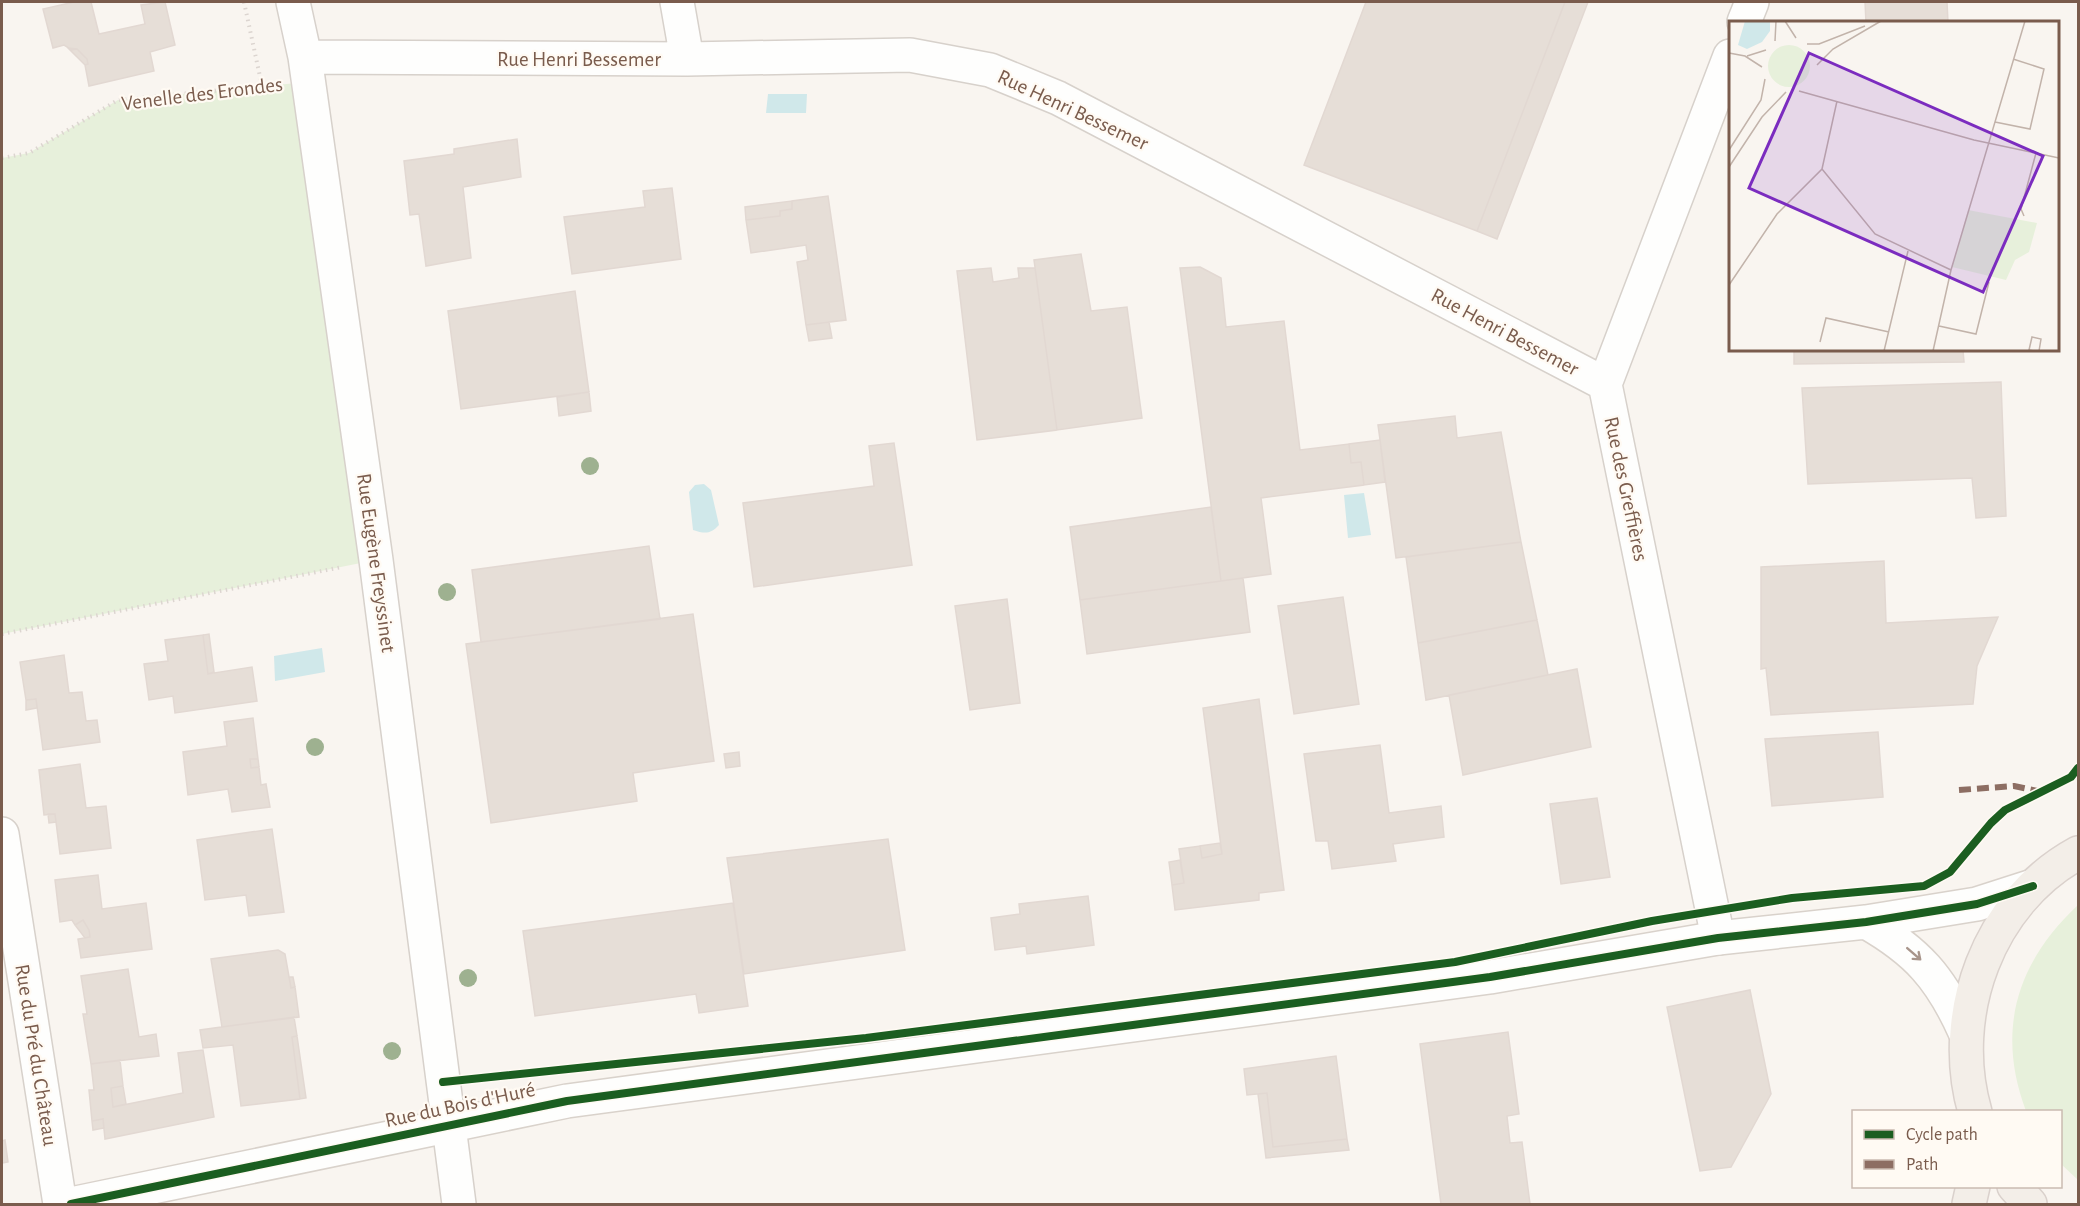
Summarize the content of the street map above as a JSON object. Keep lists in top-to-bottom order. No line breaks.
{"streets":{"street":["Rue Henri Bessemer","Rue des Greffières","Rue Eugène Freyssinet","Rue du Pré du Château","Rue du Bois d'Huré"],"path":["Venelle des Erondes"]},"crossings":[["Rue Henri Bessemer","Venelle des Erondes"],["Rue Henri Bessemer","Rue des Greffières"],["Rue Henri Bessemer","Rue Eugène Freyssinet"],["Venelle des Erondes","Rue Eugène Freyssinet"],["Rue des Greffières","Rue du Bois d'Huré"],["Rue Eugène Freyssinet","Rue du Bois d'Huré"]],"legend":["Cycle path","Path"]}
